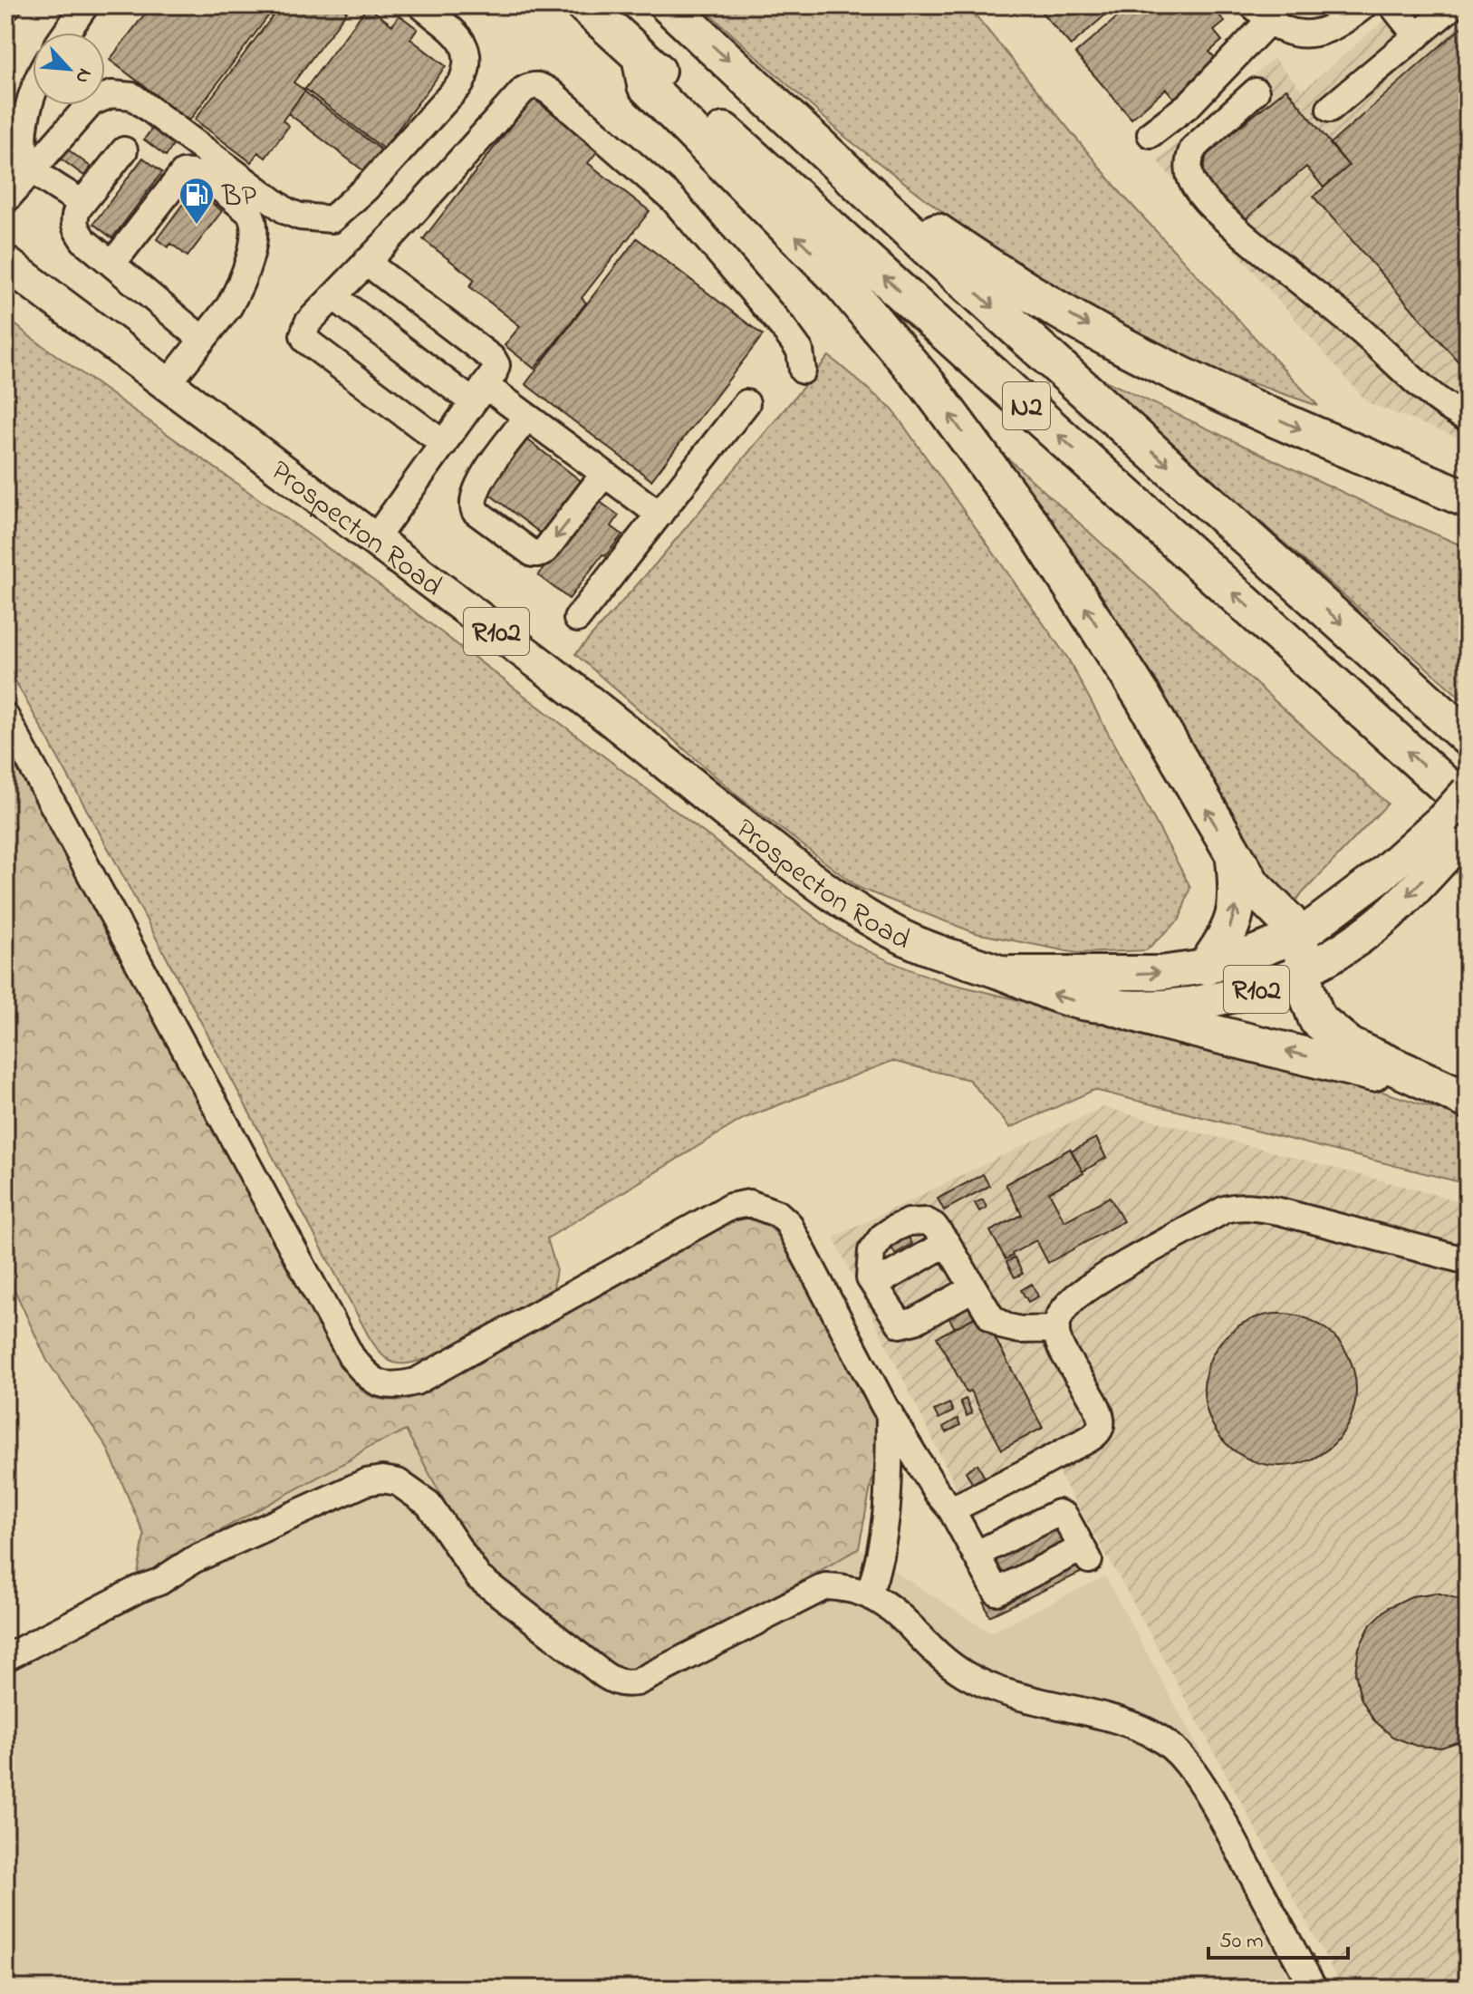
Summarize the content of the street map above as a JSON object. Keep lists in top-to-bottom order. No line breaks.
{"streets":{"highway":["N2"],"main road":["Prospecton Road","R102"]},"crossings":[["N2","Prospecton Road"]],"places":{"fuel station":["BP"]},"scale_bar":"50 m","north":"bottom right"}
